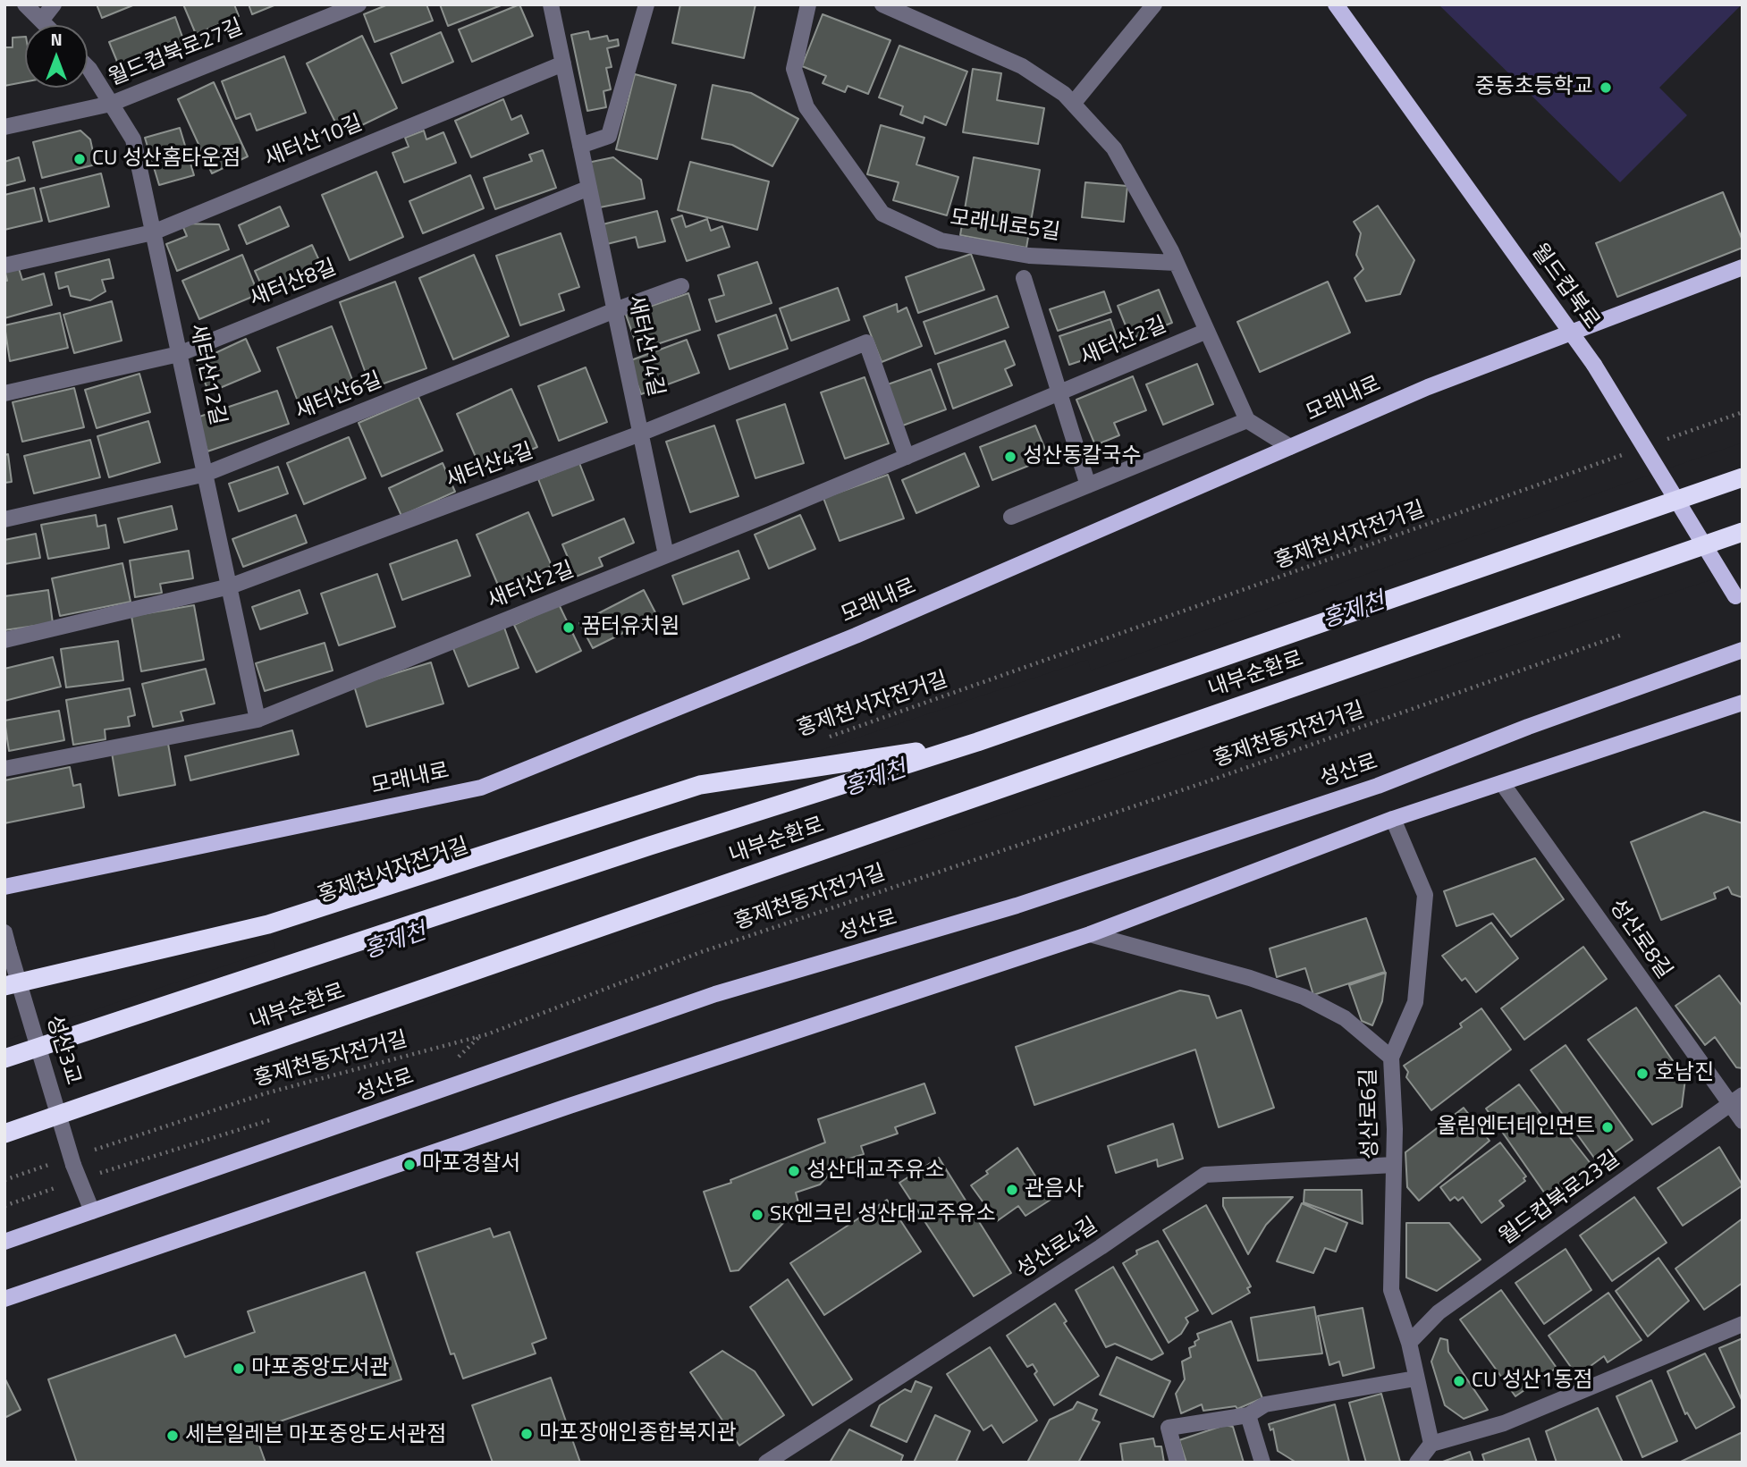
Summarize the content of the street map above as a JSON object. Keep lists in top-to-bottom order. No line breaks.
{"streets":{"highway":["내부순환로"],"main road":["월드컵북로","모래내로","성산로"],"street":["월드컵북로27길","새터산10길","모래내로5길","새터산8길","새터산2길","새터산14길","새터산12길","새터산6길","새터산4길","성산로8길","성산3교","성산로6길","월드컵북로23길","성산로4길"],"path":["홍제천서자전거길","홍제천동자전거길"]},"crossings":[["월드컵북로27길","새터산12길"],["새터산10길","새터산14길"],["새터산10길","새터산12길"],["새터산8길","새터산14길"],["새터산8길","새터산12길"],["월드컵북로","모래내로"],["새터산2길","새터산14길"],["새터산2길","새터산12길"],["새터산2길","새터산4길"],["새터산14길","새터산6길"],["새터산14길","새터산4길"],["새터산12길","새터산6길"],["새터산12길","새터산4길"],["성산로","성산3교"],["성산로8길","월드컵북로23길"],["성산로6길","월드컵북로23길"],["성산로6길","성산로4길"]],"water":["홍제천"],"places":["중동초등학교","CU 성산홈타운점","성산동칼국수","꿈터유치원","호남진","울림엔터테인먼트","마포경찰서","성산대교주유소","관음사","SK엔크린 성산대교주유소","마포중앙도서관","CU 성산1동점","마포장애인종합복지관","세븐일레븐 마포중앙도서관점"],"north":"top"}
